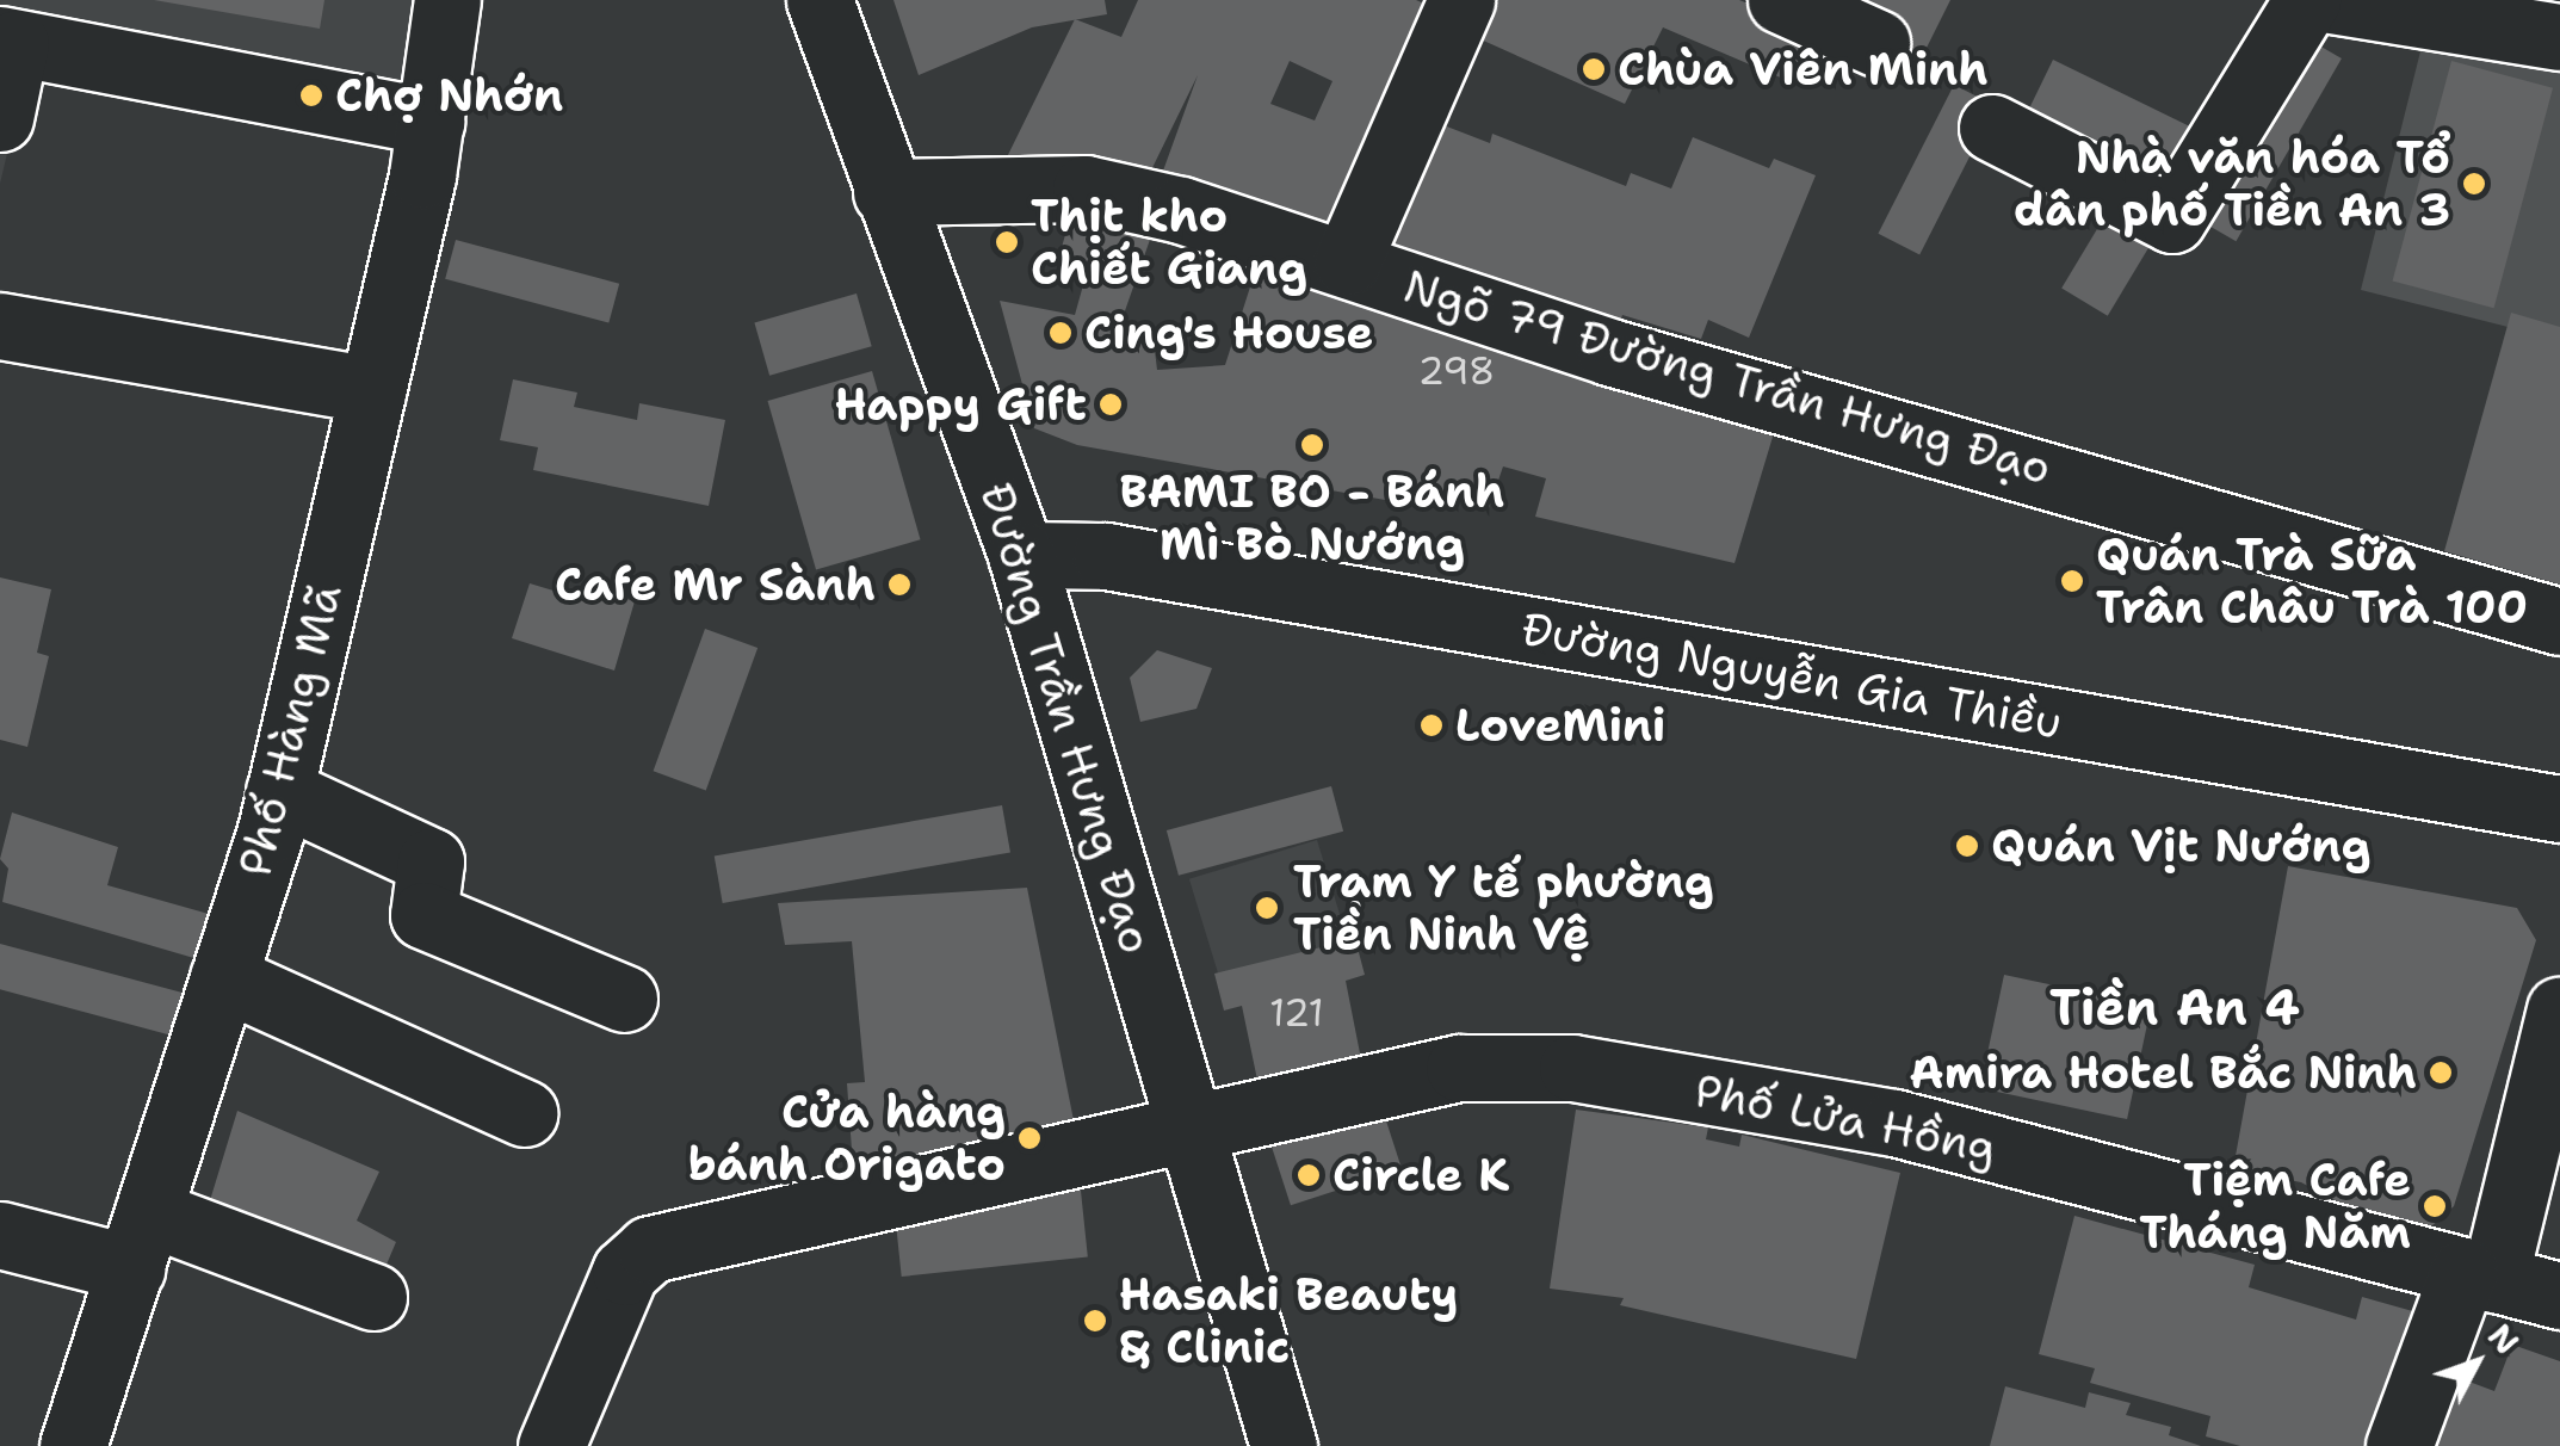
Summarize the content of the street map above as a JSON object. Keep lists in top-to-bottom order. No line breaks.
{"streets":{"street":["Ngõ 79 Đường Trần Hưng Đạo","Đường Nguyễn Gia Thiều","Đường Trần Hưng Đạo","Phố Hàng Mã","Phố Lửa Hồng"]},"crossings":[["Ngõ 79 Đường Trần Hưng Đạo","Đường Trần Hưng Đạo"],["Đường Nguyễn Gia Thiều","Đường Trần Hưng Đạo"],["Đường Trần Hưng Đạo","Phố Lửa Hồng"]],"districts":["Tiền An 4"],"places":["Chùa Viên Minh","Chợ Nhớn","Nhà văn hóa Tổ dân phố Tiền An 3","Thịt kho Chiết Giang","Cing's House","Happy Gift","BAMI BO - Bánh Mì Bò Nướng","Quán Trà Sữa Trân Châu Trà 100","Cafe Mr Sành","LoveMini","Quán Vịt Nướng","Trạm Y tế phường Tiền Ninh Vệ","Amira Hotel Bắc Ninh","Cửa hàng bánh Origato","Circle K","Tiệm Cafe Tháng Năm","Hasaki Beauty & Clinic"],"house_numbers":["298","121"],"north":"top right"}
